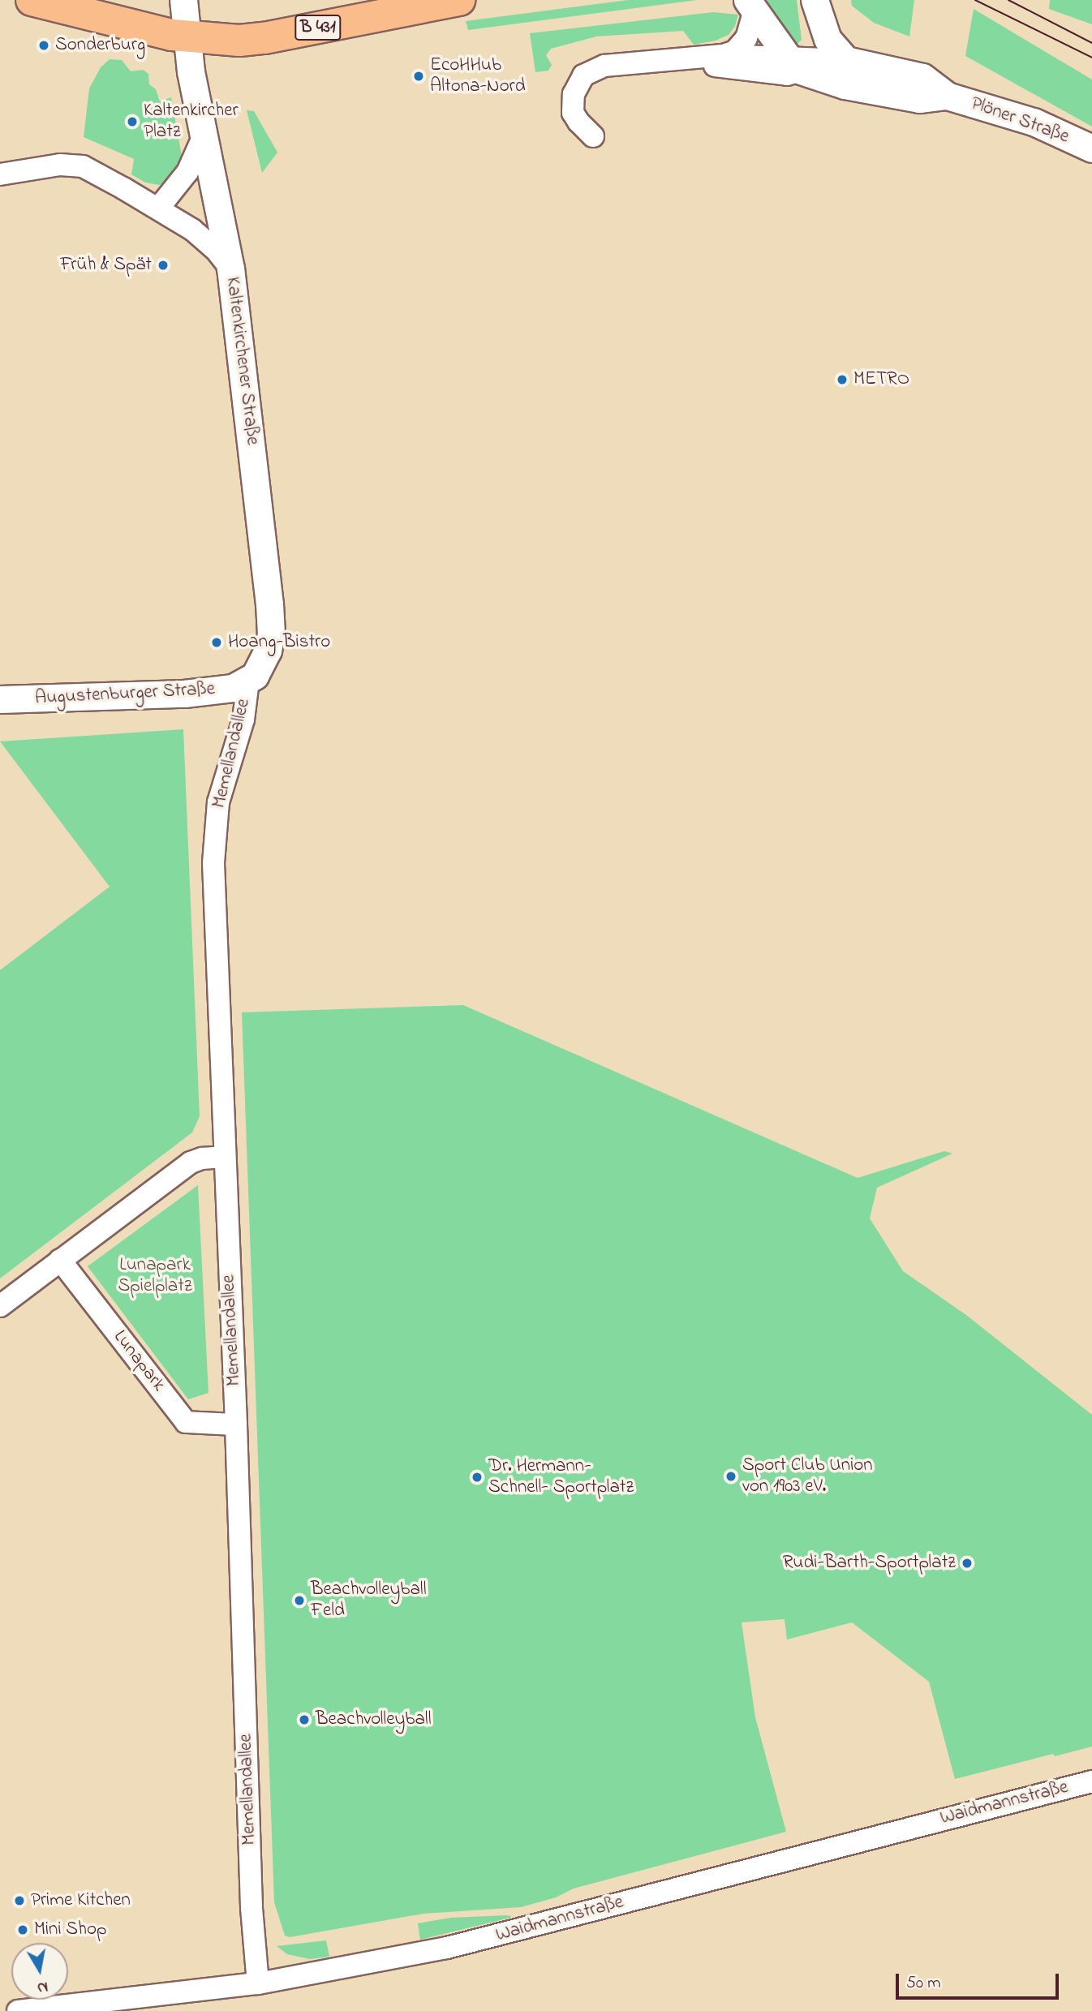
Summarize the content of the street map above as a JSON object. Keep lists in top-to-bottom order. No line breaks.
{"streets":{"main road":["B 431"],"street":["Plöner Straße","Kaltenkirchener Straße","Augustenburger Straße","Memellandallee","Lunapark","Waidmannstraße"]},"crossings":[["B 431","Kaltenkirchener Straße"],["Kaltenkirchener Straße","Augustenburger Straße"],["Kaltenkirchener Straße","Memellandallee"],["Augustenburger Straße","Memellandallee"],["Memellandallee","Lunapark"],["Memellandallee","Waidmannstraße"]],"parks":["Lunapark Spielplatz"],"places":["Sonderburg","EcoHHub Altona-Nord","Kaltenkircher Platz","Früh & Spät","METRO","Hoang-Bistro","Sport Club Union von 1903 eV.","Dr. Hermann- Schnell- Sportplatz","Rudi-Barth-Sportplatz","Beachvolleyball Feld","Beachvolleyball","Prime Kitchen","Mini Shop"],"scale_bar":"50 m","north":"bottom"}
